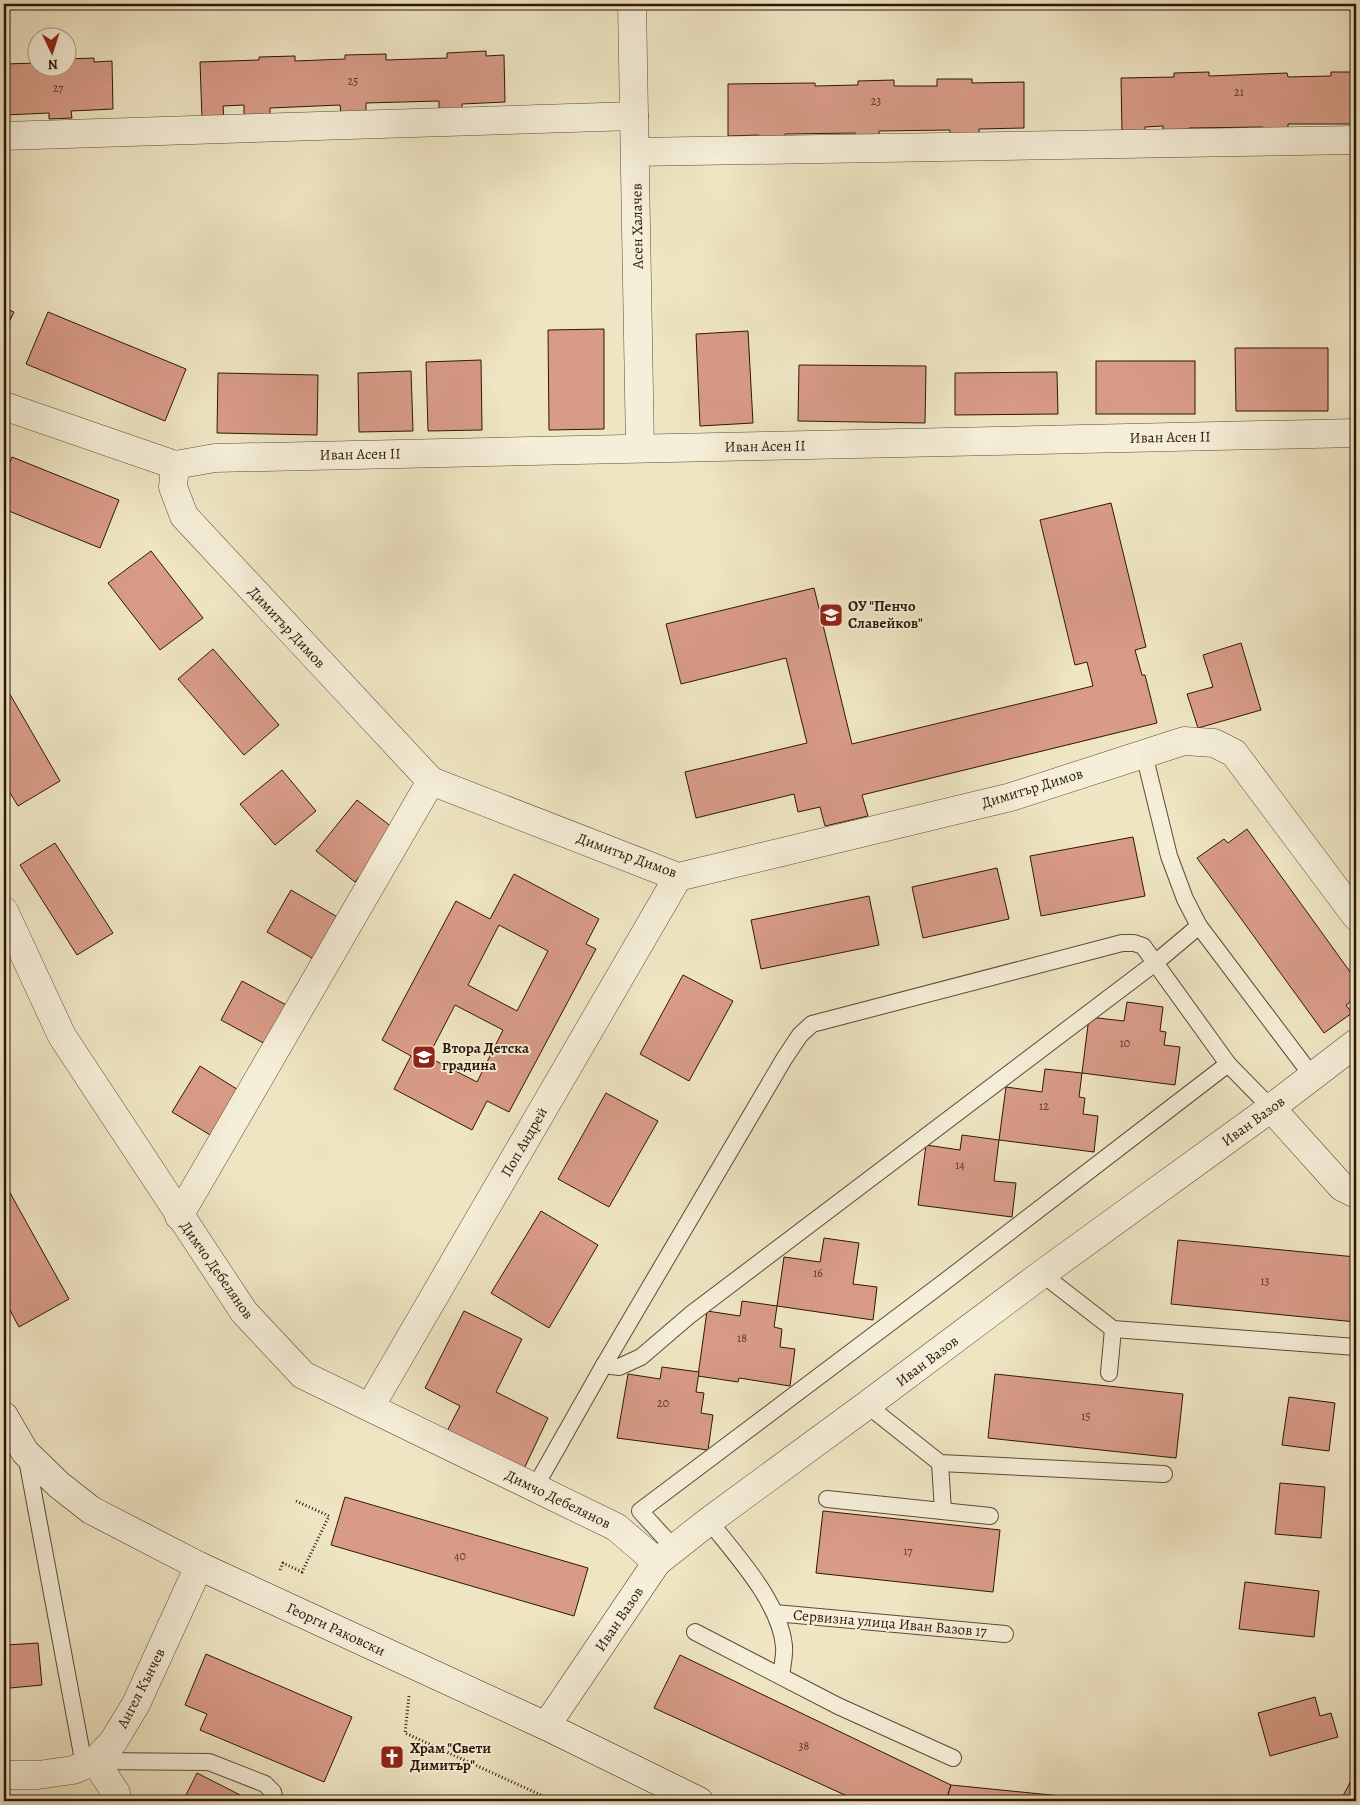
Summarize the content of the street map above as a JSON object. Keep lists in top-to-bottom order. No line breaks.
{"streets":{"street":["Асен Халачев","Иван Асен II","Димитър Димов","Иван Вазов","Поп Андрей","Димчо Дебелянов","Георги Раковски","Ангел Кънчев"],"lane":["Сервизна улица Иван Вазов 17"]},"crossings":[["Асен Халачев","Иван Асен II"],["Иван Асен II","Димитър Димов"],["Димитър Димов","Поп Андрей"],["Иван Вазов","Димчо Дебелянов"],["Иван Вазов","Георги Раковски"],["Поп Андрей","Димчо Дебелянов"],["Георги Раковски","Ангел Кънчев"]],"places":{"school or university":["ОУ \"Пенчо Славейков\"","Втора Детска градина"],"church":["Храм \"Свети Димитър\""]},"house_numbers":["25","27","21","23","10","12","14","16","13","18","20","15","17","40","38"],"north":"bottom"}
